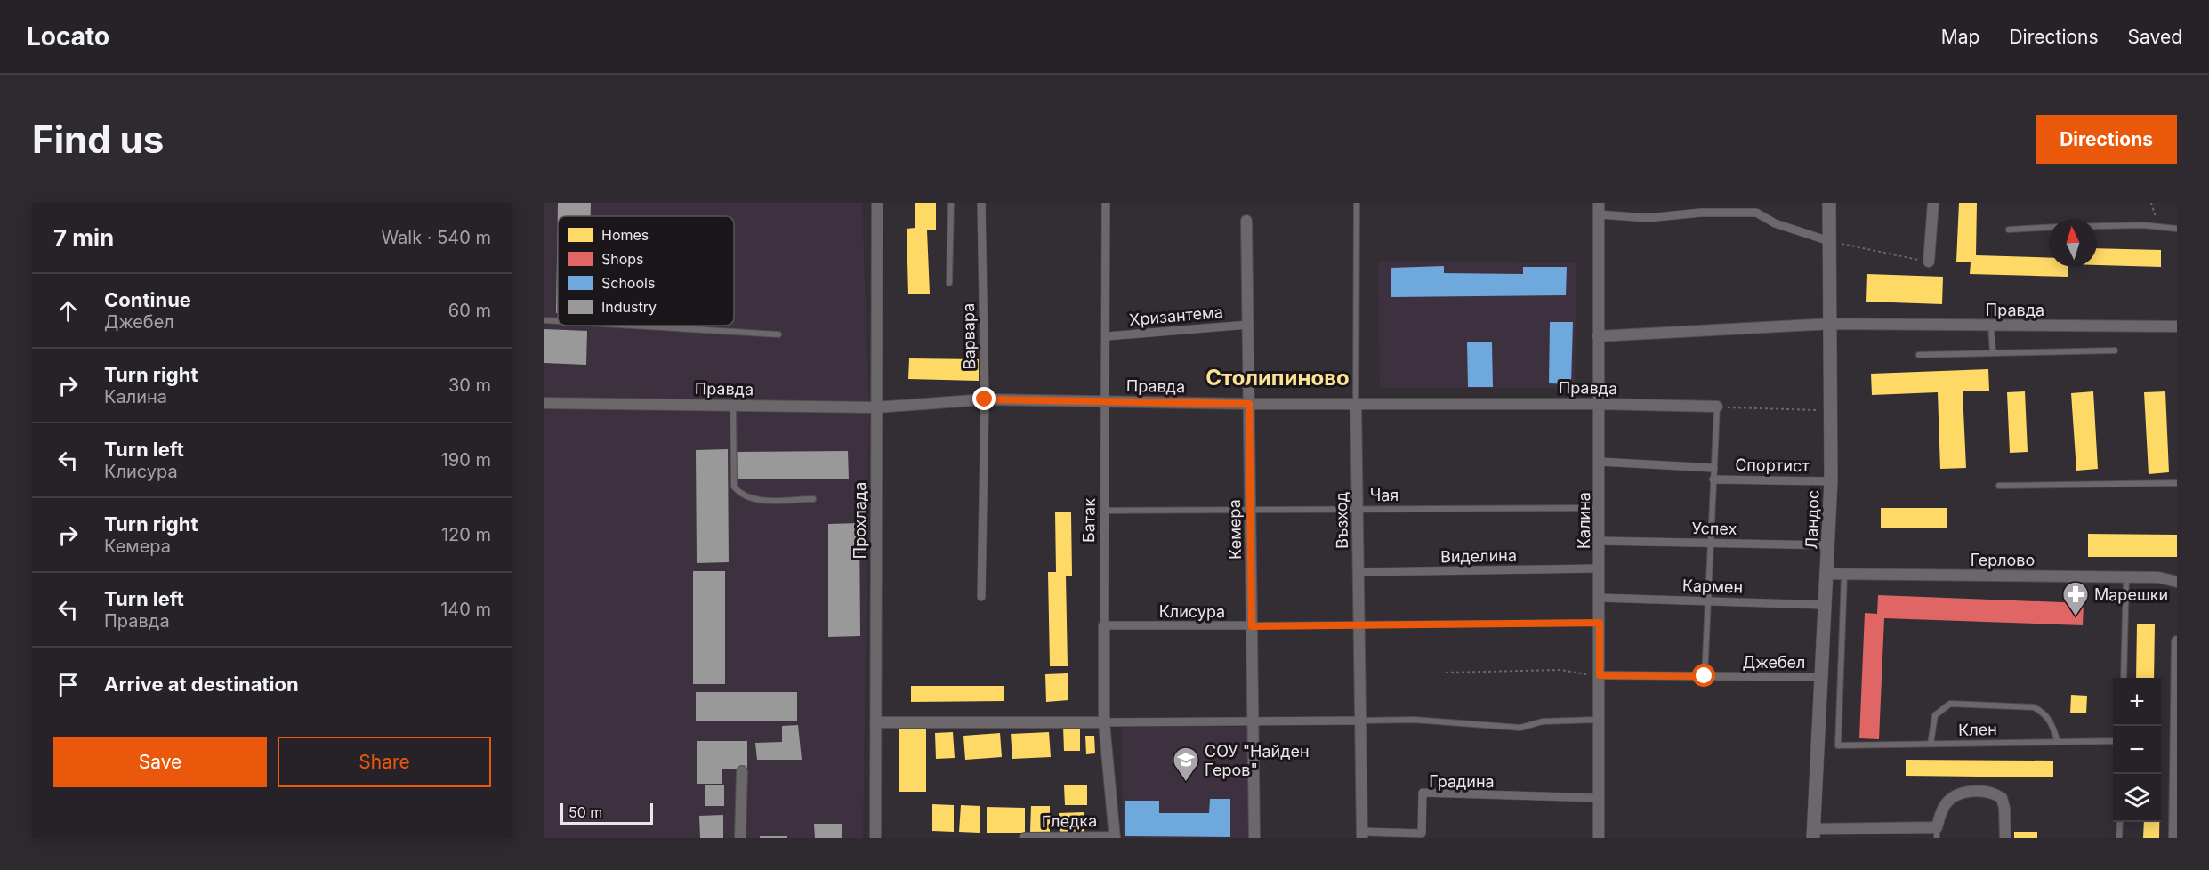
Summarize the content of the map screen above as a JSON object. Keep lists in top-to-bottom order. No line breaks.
{"streets":{"street":["Правда","Хризантема","Варвара","Спортист","Ландос","Прохлада","Батак","Възход","Калина","Успех","Кемера","Виделина","Герлово","Кармен","Клисура","Джебел","Градина","Гледка"],"lane":["Чая","Клен"]},"crossings":[["Правда","Варвара"],["Правда","Ландос"],["Правда","Прохлада"],["Правда","Батак"],["Правда","Възход"],["Правда","Калина"],["Правда","Кемера"],["Хризантема","Батак"],["Хризантема","Кемера"],["Спортист","Ландос"],["Спортист","Калина"],["Чая","Батак"],["Чая","Възход"],["Чая","Калина"],["Чая","Кемера"],["Ландос","Успех"],["Ландос","Герлово"],["Ландос","Кармен"],["Ландос","Джебел"],["Батак","Клисура"],["Батак","Гледка"],["Възход","Виделина"],["Възход","Клисура"],["Възход","Градина"],["Калина","Успех"],["Калина","Виделина"],["Калина","Кармен"],["Калина","Клисура"],["Калина","Джебел"],["Калина","Градина"],["Кемера","Клисура"],["Герлово","Клен"]],"districts":["Столипиново"],"places":{"pharmacy":["Марешки"],"school or university":["СОУ \"Найден Геров\""]},"legend":["Homes","Shops","Schools","Industry"],"scale_bar":"50 m","north":"top","page":{"header":"Locato","nav":["Map","Directions","Saved"],"buttons":["Directions",["Save","Share"]],"title":"Find us","heading":["7 min","Walk · 540 m"],"list":[["Continue","Джебел","60 m"],["Turn right","Калина","30 m"],["Turn left","Клисура","190 m"],["Turn right","Кемера","120 m"],["Turn left","Правда","140 m"],"Arrive at destination"],"map_buttons":["+","−"],"scale":"50 m"}}
